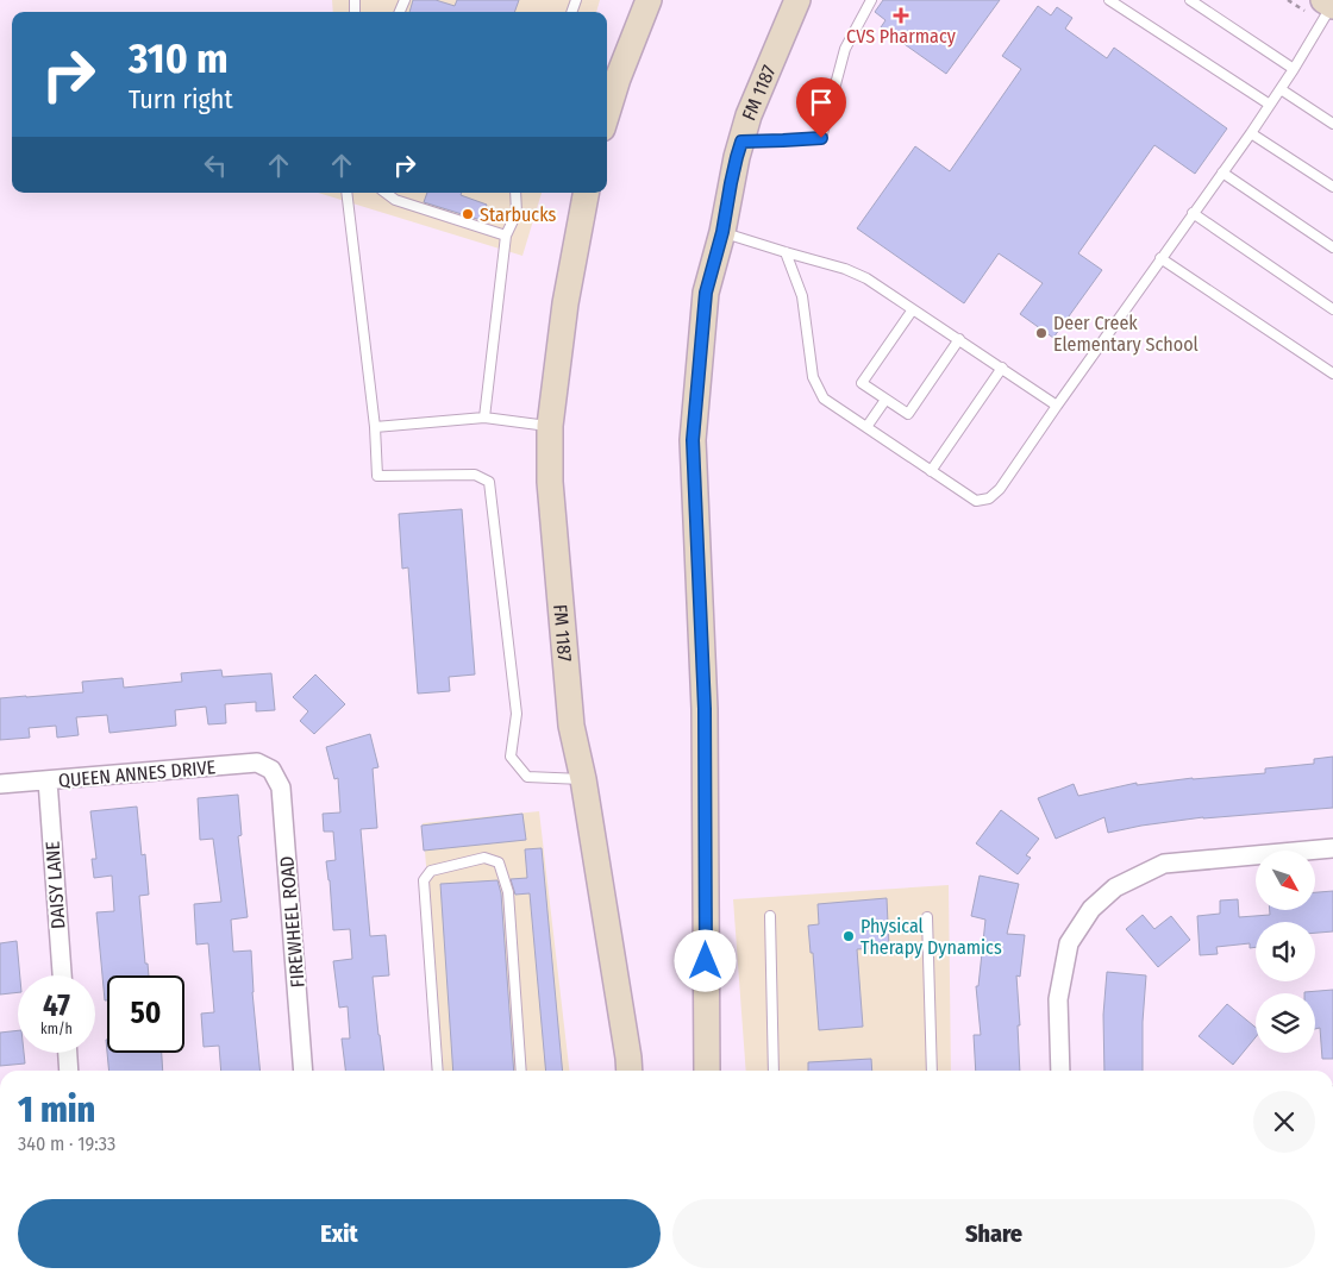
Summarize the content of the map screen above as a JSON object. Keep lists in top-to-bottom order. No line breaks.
{"streets":{"main road":["FM 1187"],"street":["QUEEN ANNES DRIVE","DAISY LANE","FIREWHEEL ROAD"]},"crossings":[["QUEEN ANNES DRIVE","DAISY LANE"],["QUEEN ANNES DRIVE","FIREWHEEL ROAD"]],"places":{"health":["CVS Pharmacy"],"other":["Starbucks","Deer Creek Elementary School","Physical Therapy Dynamics"]},"north":"bottom right","page":{"turn":["310 m","Turn right"],"speed":"47 km/h","limit":"50","heading":["1 min","340 m · 19:33"],"buttons":["Exit","Share"]}}
